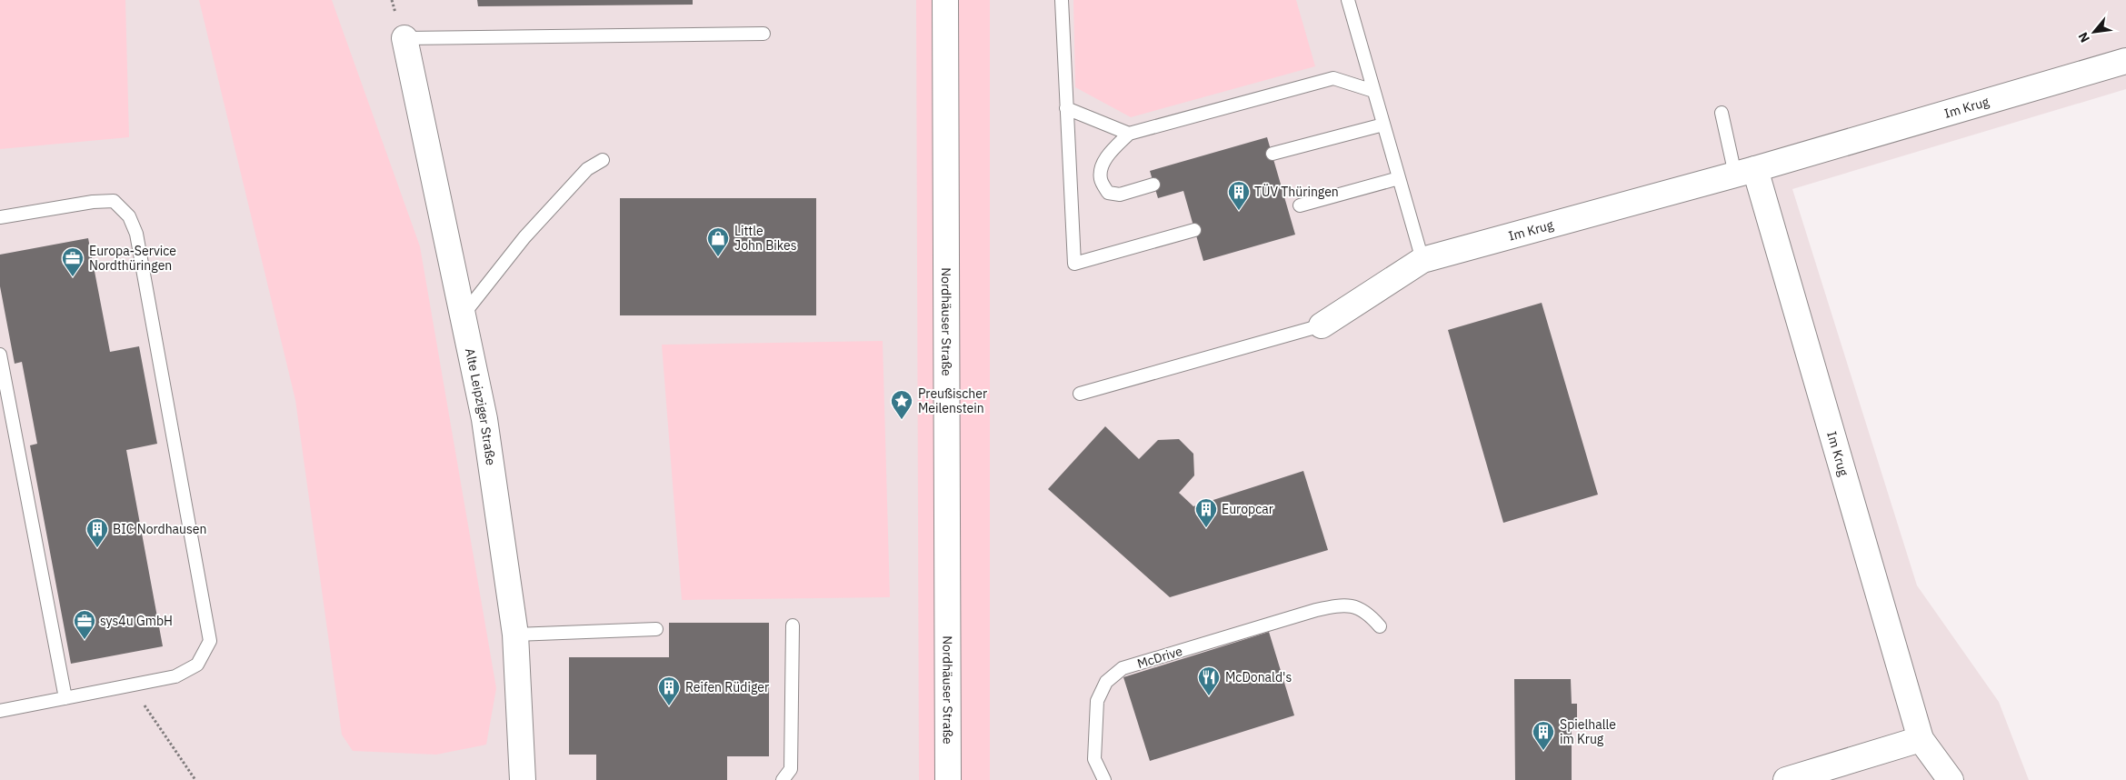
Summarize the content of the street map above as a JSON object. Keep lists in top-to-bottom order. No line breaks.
{"streets":{"street":["Im Krug","Nordhäuser Straße","Alte Leipziger Straße"],"lane":["McDrive"]},"places":{"building":["TÜV Thüringen","Europcar","BIC Nordhausen","Reifen Rüdiger","Spielhalle im Krug"],"shop":["Little John Bikes"],"office":["Europa-Service Nordthüringen","sys4u GmbH"],"place":["Preußischer Meilenstein"],"restaurant":["McDonald's"]},"north":"bottom left"}
